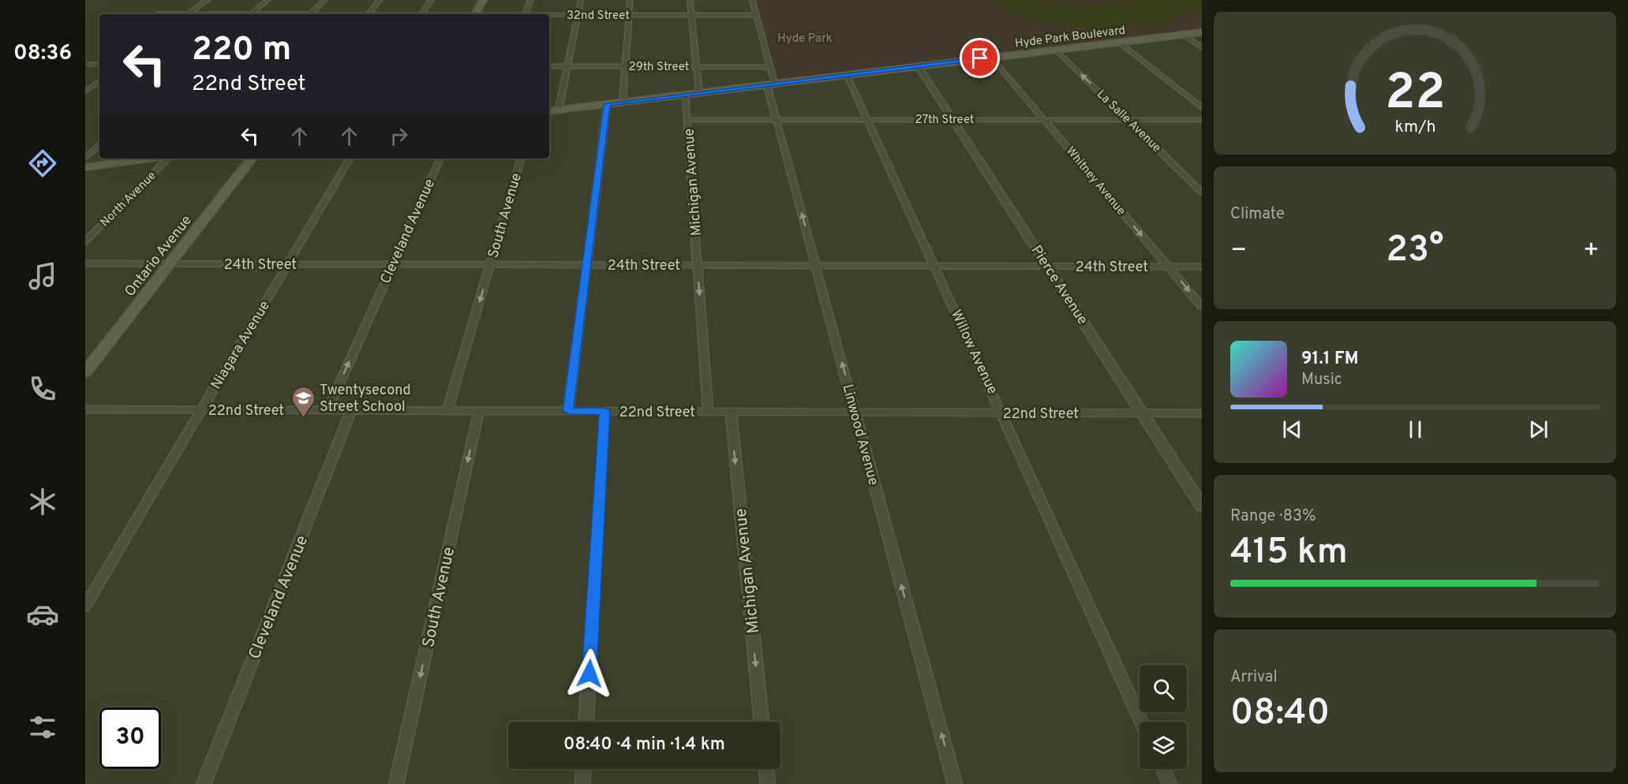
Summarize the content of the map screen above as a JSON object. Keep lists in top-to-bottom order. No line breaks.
{"streets":{"main road":["Hyde Park Boulevard","Ontario Avenue"],"street":["32nd Street","29th Street","27th Street","La Salle Avenue","Whitney Avenue","Michigan Avenue","North Avenue","South Avenue","Cleveland Avenue","24th Street","Pierce Avenue","Niagara Avenue","Willow Avenue","22nd Street","Linwood Avenue"]},"crossings":[["32nd Street","Linwood Avenue"],["Hyde Park Boulevard","La Salle Avenue"],["Hyde Park Boulevard","Whitney Avenue"],["Hyde Park Boulevard","Michigan Avenue"],["Hyde Park Boulevard","Pierce Avenue"],["Hyde Park Boulevard","Willow Avenue"],["Hyde Park Boulevard","Linwood Avenue"],["29th Street","Linwood Avenue"],["27th Street","La Salle Avenue"],["27th Street","Whitney Avenue"],["27th Street","Michigan Avenue"],["27th Street","Pierce Avenue"],["27th Street","Willow Avenue"],["27th Street","Linwood Avenue"],["Whitney Avenue","24th Street"],["Michigan Avenue","24th Street"],["Michigan Avenue","22nd Street"],["South Avenue","24th Street"],["South Avenue","22nd Street"],["Cleveland Avenue","24th Street"],["Cleveland Avenue","22nd Street"],["Ontario Avenue","24th Street"],["24th Street","Pierce Avenue"],["24th Street","Niagara Avenue"],["24th Street","Willow Avenue"],["24th Street","Linwood Avenue"],["Pierce Avenue","22nd Street"],["Niagara Avenue","22nd Street"],["Willow Avenue","22nd Street"],["22nd Street","Linwood Avenue"]],"one_way":["Whitney Avenue","Michigan Avenue","South Avenue","Linwood Avenue"],"parks":["Hyde Park"],"places":{"school or university":["Twentysecond Street School"]},"page":{"tabs":"08:36","turn":["220 m","22nd Street"],"tile":["Climate",["Range · 83%","415 km"],["Arrival","08:40"]],"heat":["−","23°","+"],"song":["91.1 FM","Music"],"limit":"30","trip":"08:40 · 4 min · 1.4 km","gauge":["22","km/h"]}}
